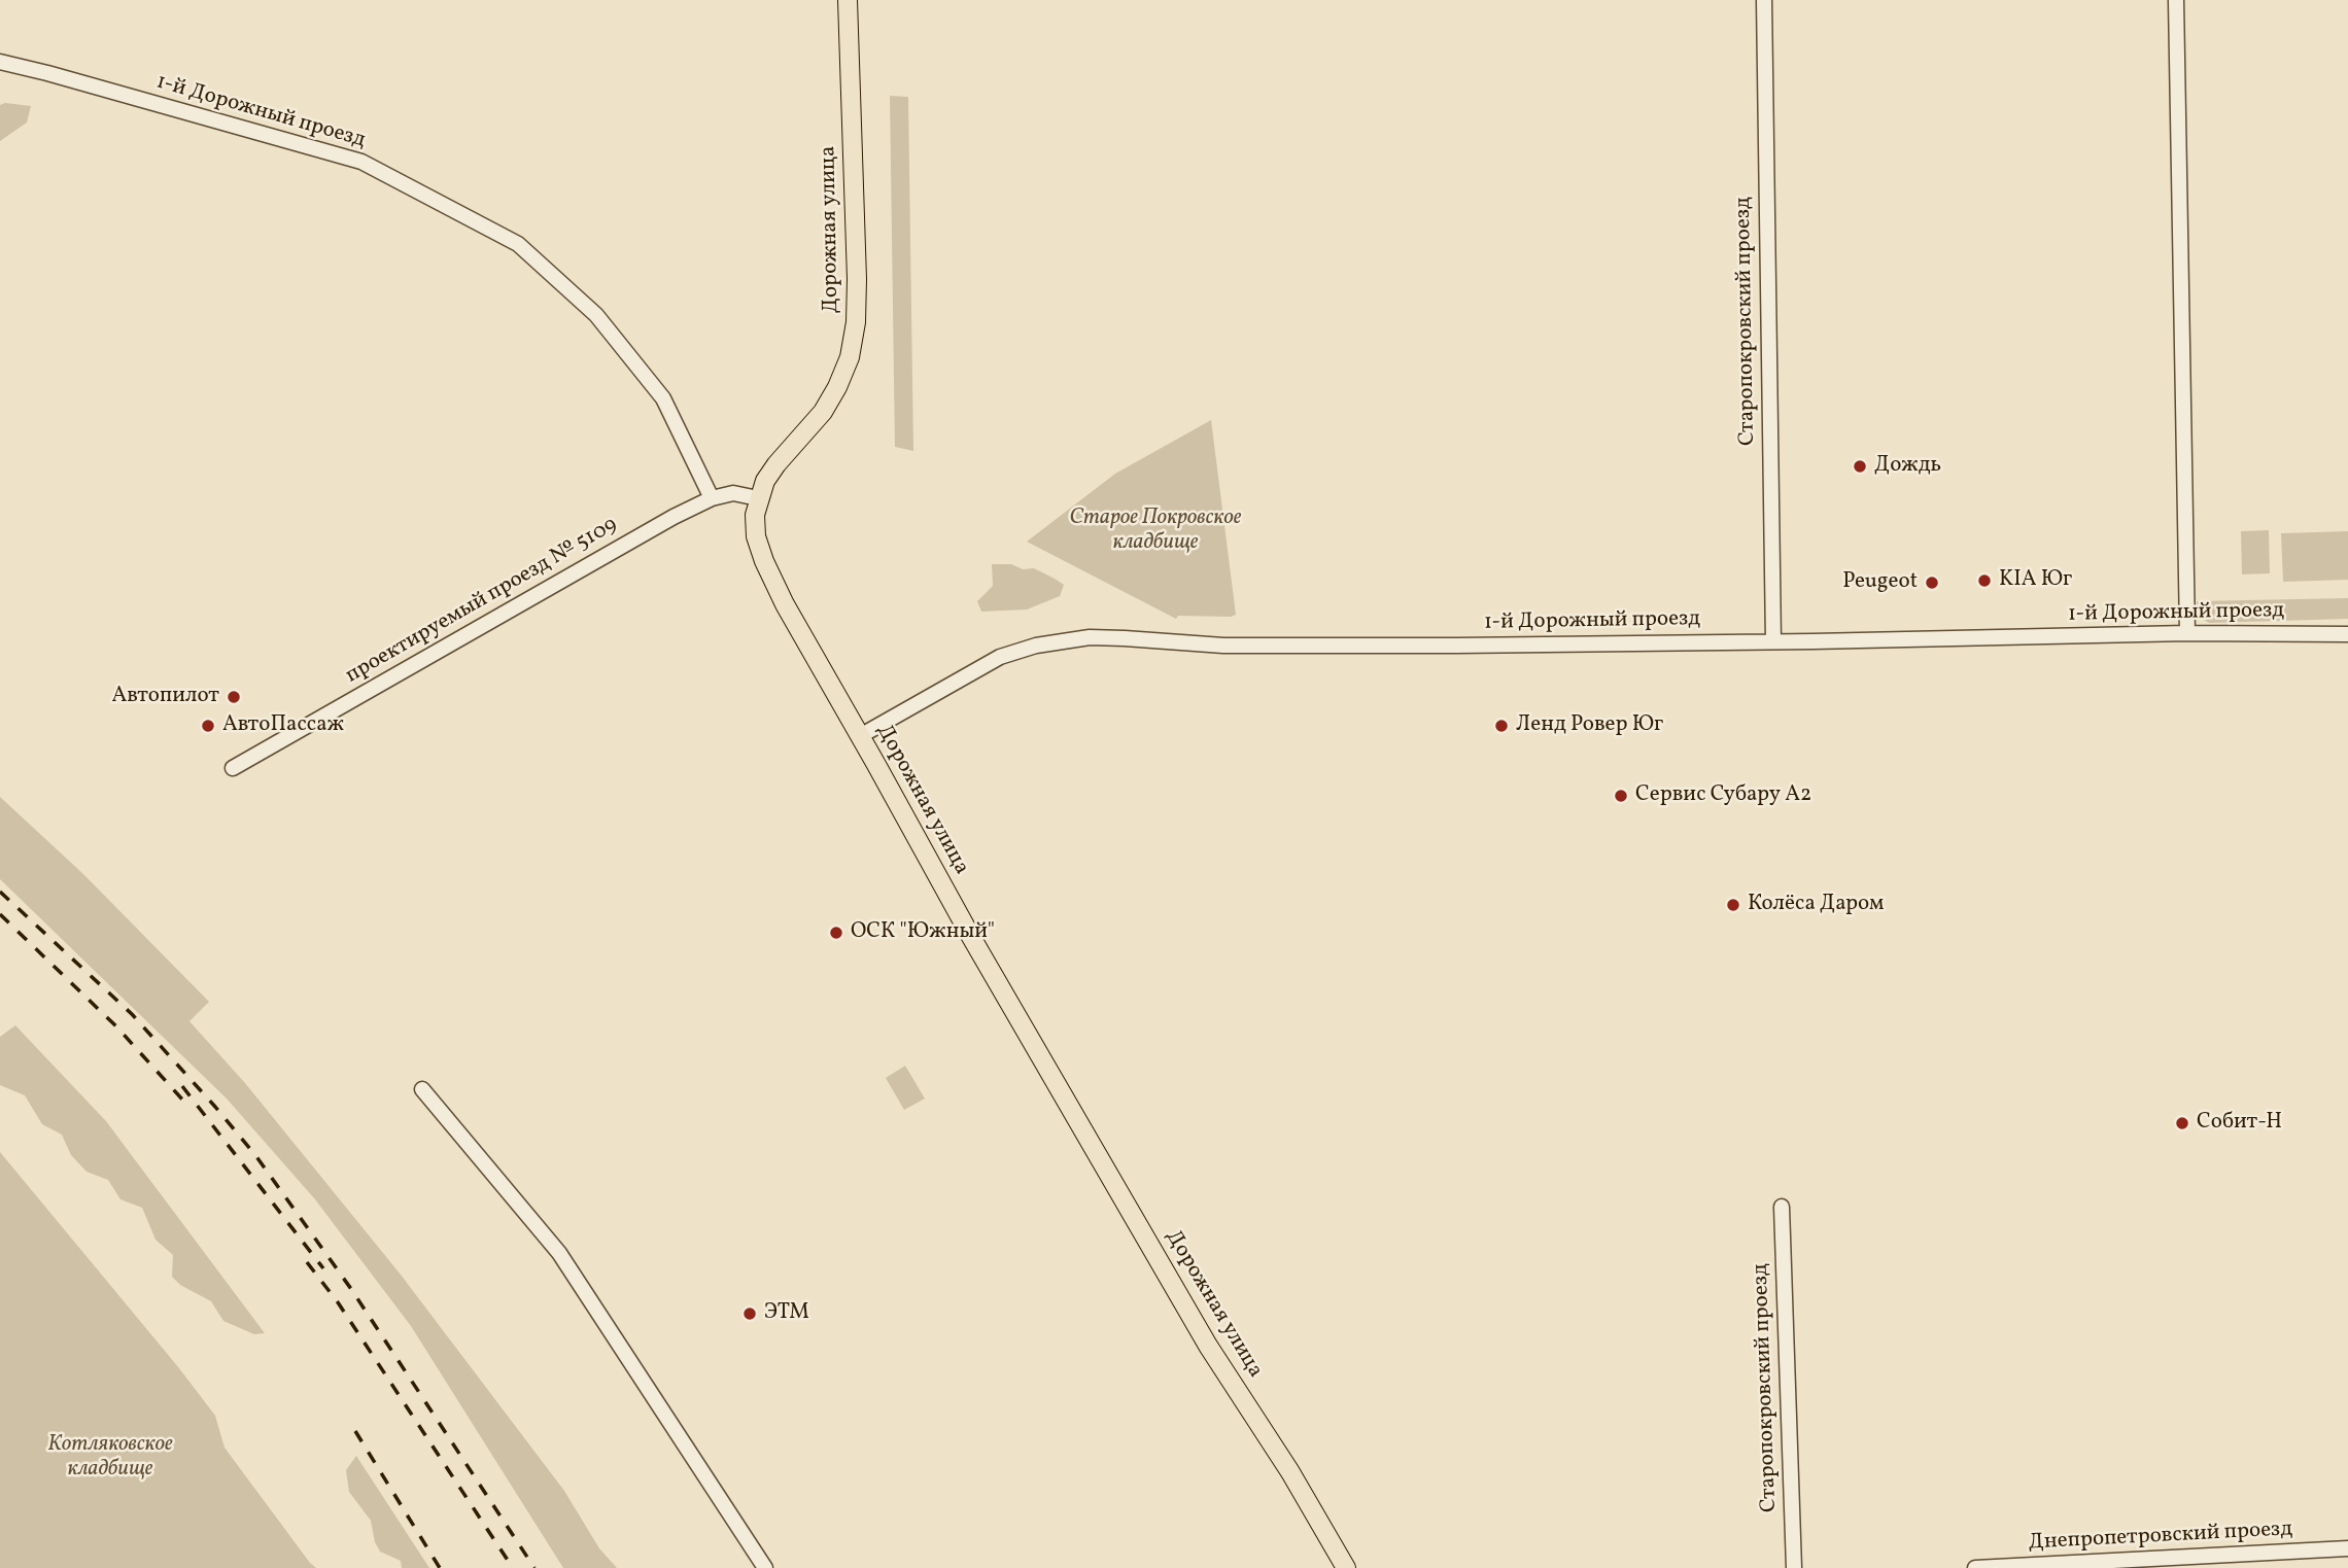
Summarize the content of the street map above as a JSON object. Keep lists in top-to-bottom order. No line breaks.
{"streets":{"main road":["Дорожная улица"],"street":["1-й Дорожный проезд","Старопокровский проезд","проектируемый проезд № 5109","Днепропетровский проезд"]},"crossings":[["1-й Дорожный проезд","Дорожная улица"],["1-й Дорожный проезд","Старопокровский проезд"],["1-й Дорожный проезд","проектируемый проезд № 5109"],["Дорожная улица","проектируемый проезд № 5109"]],"parks":["Старое Покровское кладбище","Котляковское кладбище"],"places":["Дождь","KIA Юг","Peugeot","Автопилот","АвтоПассаж","Ленд Ровер Юг","Сервис Субару А2","Колёса Даром","ОСК \"Южный\"","Собит-Н","ЭТМ"]}
